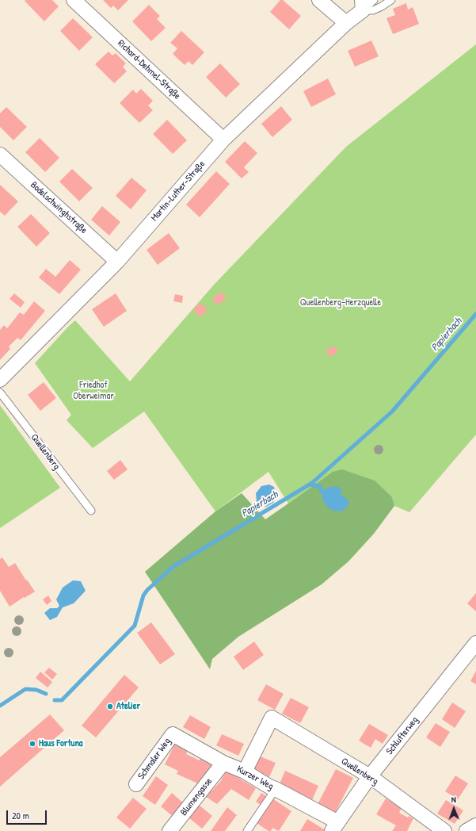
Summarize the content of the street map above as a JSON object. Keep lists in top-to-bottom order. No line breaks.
{"streets":{"street":["Richard-Dehmel-Straße","Martin-Luther-Straße","Bodelschwinghstraße","Quellenberg","Schlufterweg","Schmaler Weg","Kurzer Weg","Blumengasse"]},"crossings":[["Richard-Dehmel-Straße","Martin-Luther-Straße"],["Martin-Luther-Straße","Bodelschwinghstraße"],["Quellenberg","Schlufterweg"],["Quellenberg","Kurzer Weg"],["Schlufterweg","Kurzer Weg"],["Schmaler Weg","Kurzer Weg"],["Kurzer Weg","Blumengasse"]],"water":["Papierbach"],"parks":["Quellenberg-Herzquelle","Friedhof Oberweimar"],"places":["Atelier","Haus Fortuna"],"scale_bar":"20 m","north":"top"}
